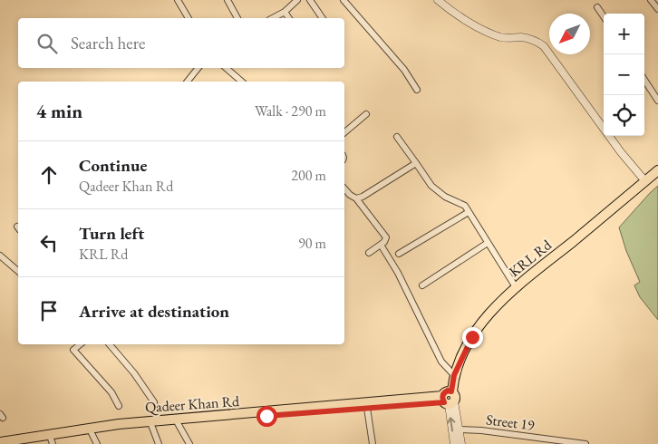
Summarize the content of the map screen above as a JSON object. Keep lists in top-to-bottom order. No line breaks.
{"streets":{"main road":["KRL Rd","Qadeer Khan Rd"],"street":["Street 19"]},"crossings":[["KRL Rd","Qadeer Khan Rd"]],"north":"bottom left","page":{"map_buttons":["+","−"],"search":"Search here","heading":["4 min","Walk · 290 m"],"list":[["Continue","Qadeer Khan Rd","200 m"],["Turn left","KRL Rd","90 m"],"Arrive at destination"]}}
